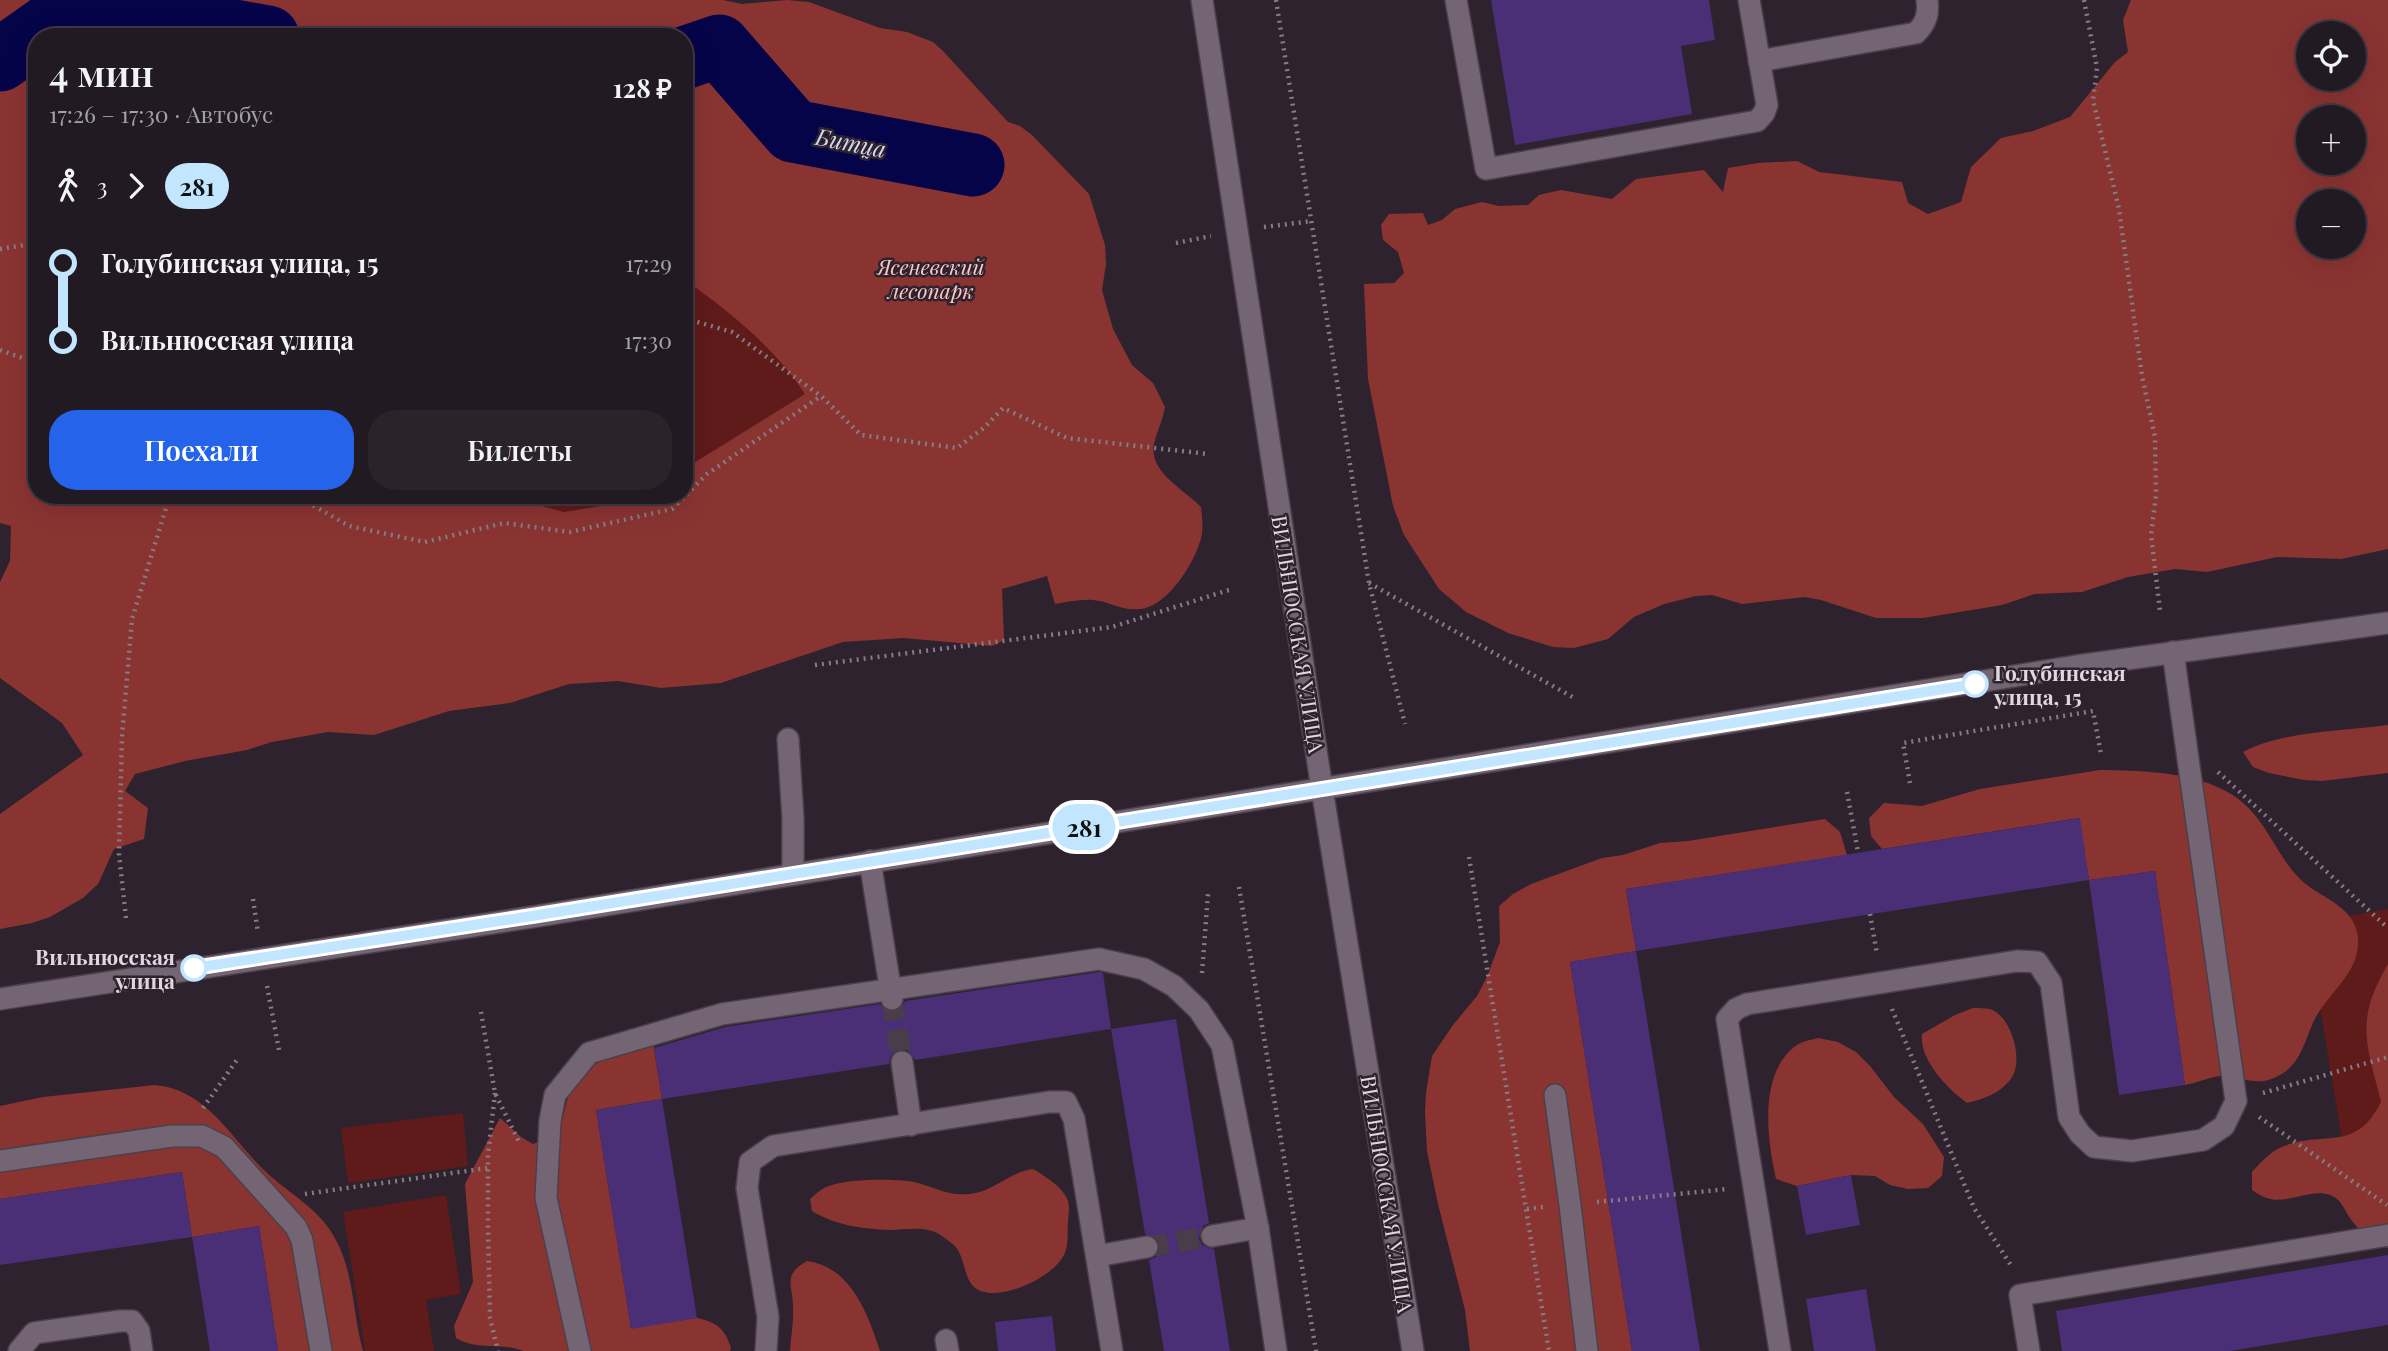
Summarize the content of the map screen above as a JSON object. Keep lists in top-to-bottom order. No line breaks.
{"streets":{"street":["ВИЛЬНЮССКАЯ УЛИЦА"]},"water":["Битца"],"parks":["Ясеневский лесопарк"],"places":["Голубинская улица, 15","Вильнюсская улица"],"lines":["bus line 281"],"page":{"on_map":"281","map_buttons":["+","−"],"heading":["4 мин","17:26 – 17:30 · Автобус","128 ₽"],"legs":["3","281"],"list":[{"name":"Голубинская улица, 15","value":"17:29"},{"name":"Вильнюсская улица","value":"17:30"}],"buttons":["Поехали","Билеты"]}}
